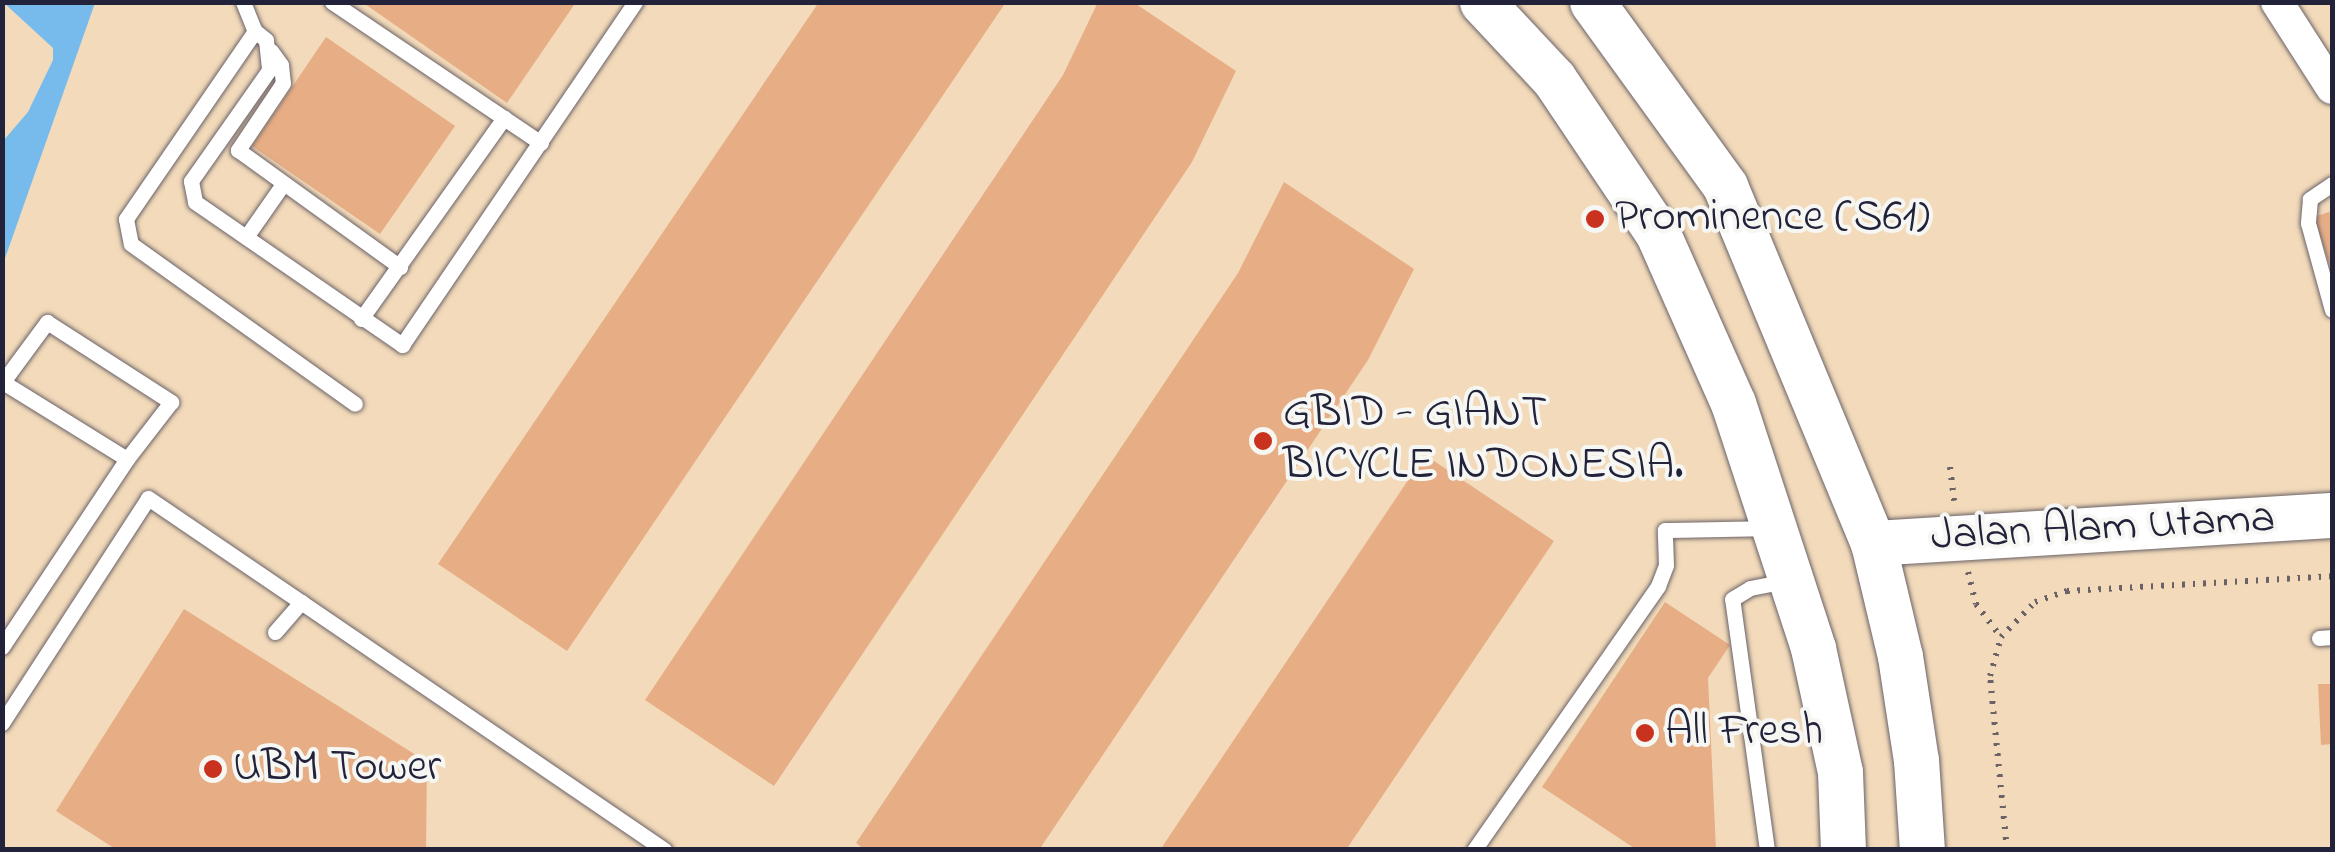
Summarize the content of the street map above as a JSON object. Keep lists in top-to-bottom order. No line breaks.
{"streets":{"main road":["Jalan Alam Utama"]},"places":["Prominence (S61)","GBID - GIANT BICYCLE INDONESIA.","All Fresh","UBM Tower"]}
